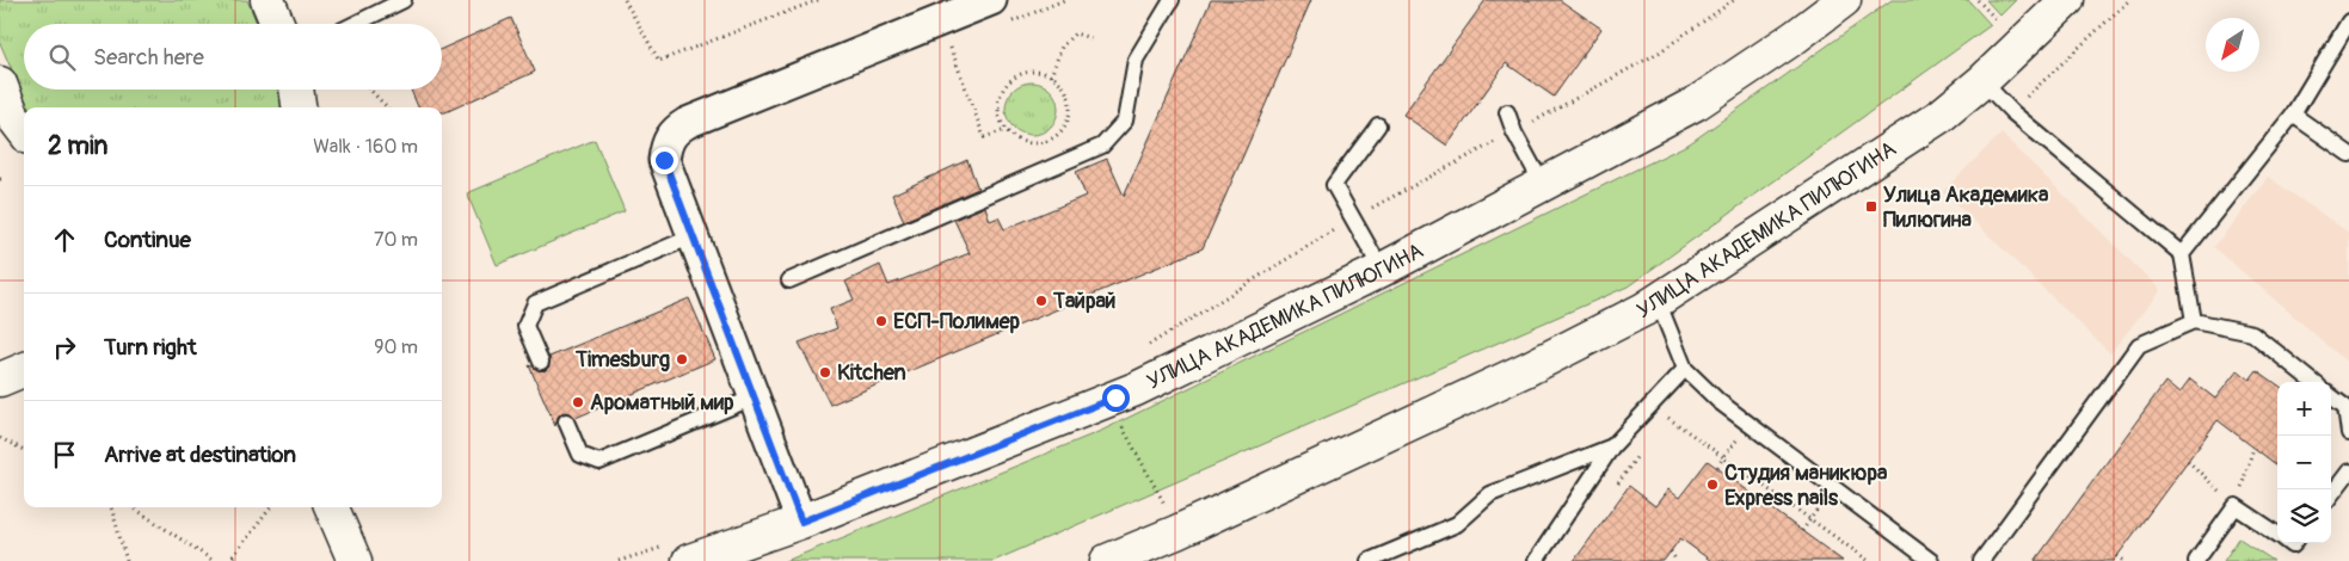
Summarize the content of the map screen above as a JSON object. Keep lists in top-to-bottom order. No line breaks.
{"streets":{"street":["УЛИЦА АКАДЕМИКА ПИЛЮГИНА"]},"places":{"transit":["Улица Академика Пилюгина"],"other":["Тайрай","ЕСП-Полимер","Timesburg","Kitchen","Ароматный мир","Студия маникюра Express nails"]},"north":"bottom left","page":{"search":"Search here","heading":["2 min","Walk · 160 m"],"list":[["Continue","70 m"],["Turn right","90 m"],"Arrive at destination"],"map_buttons":["+","−"]}}
